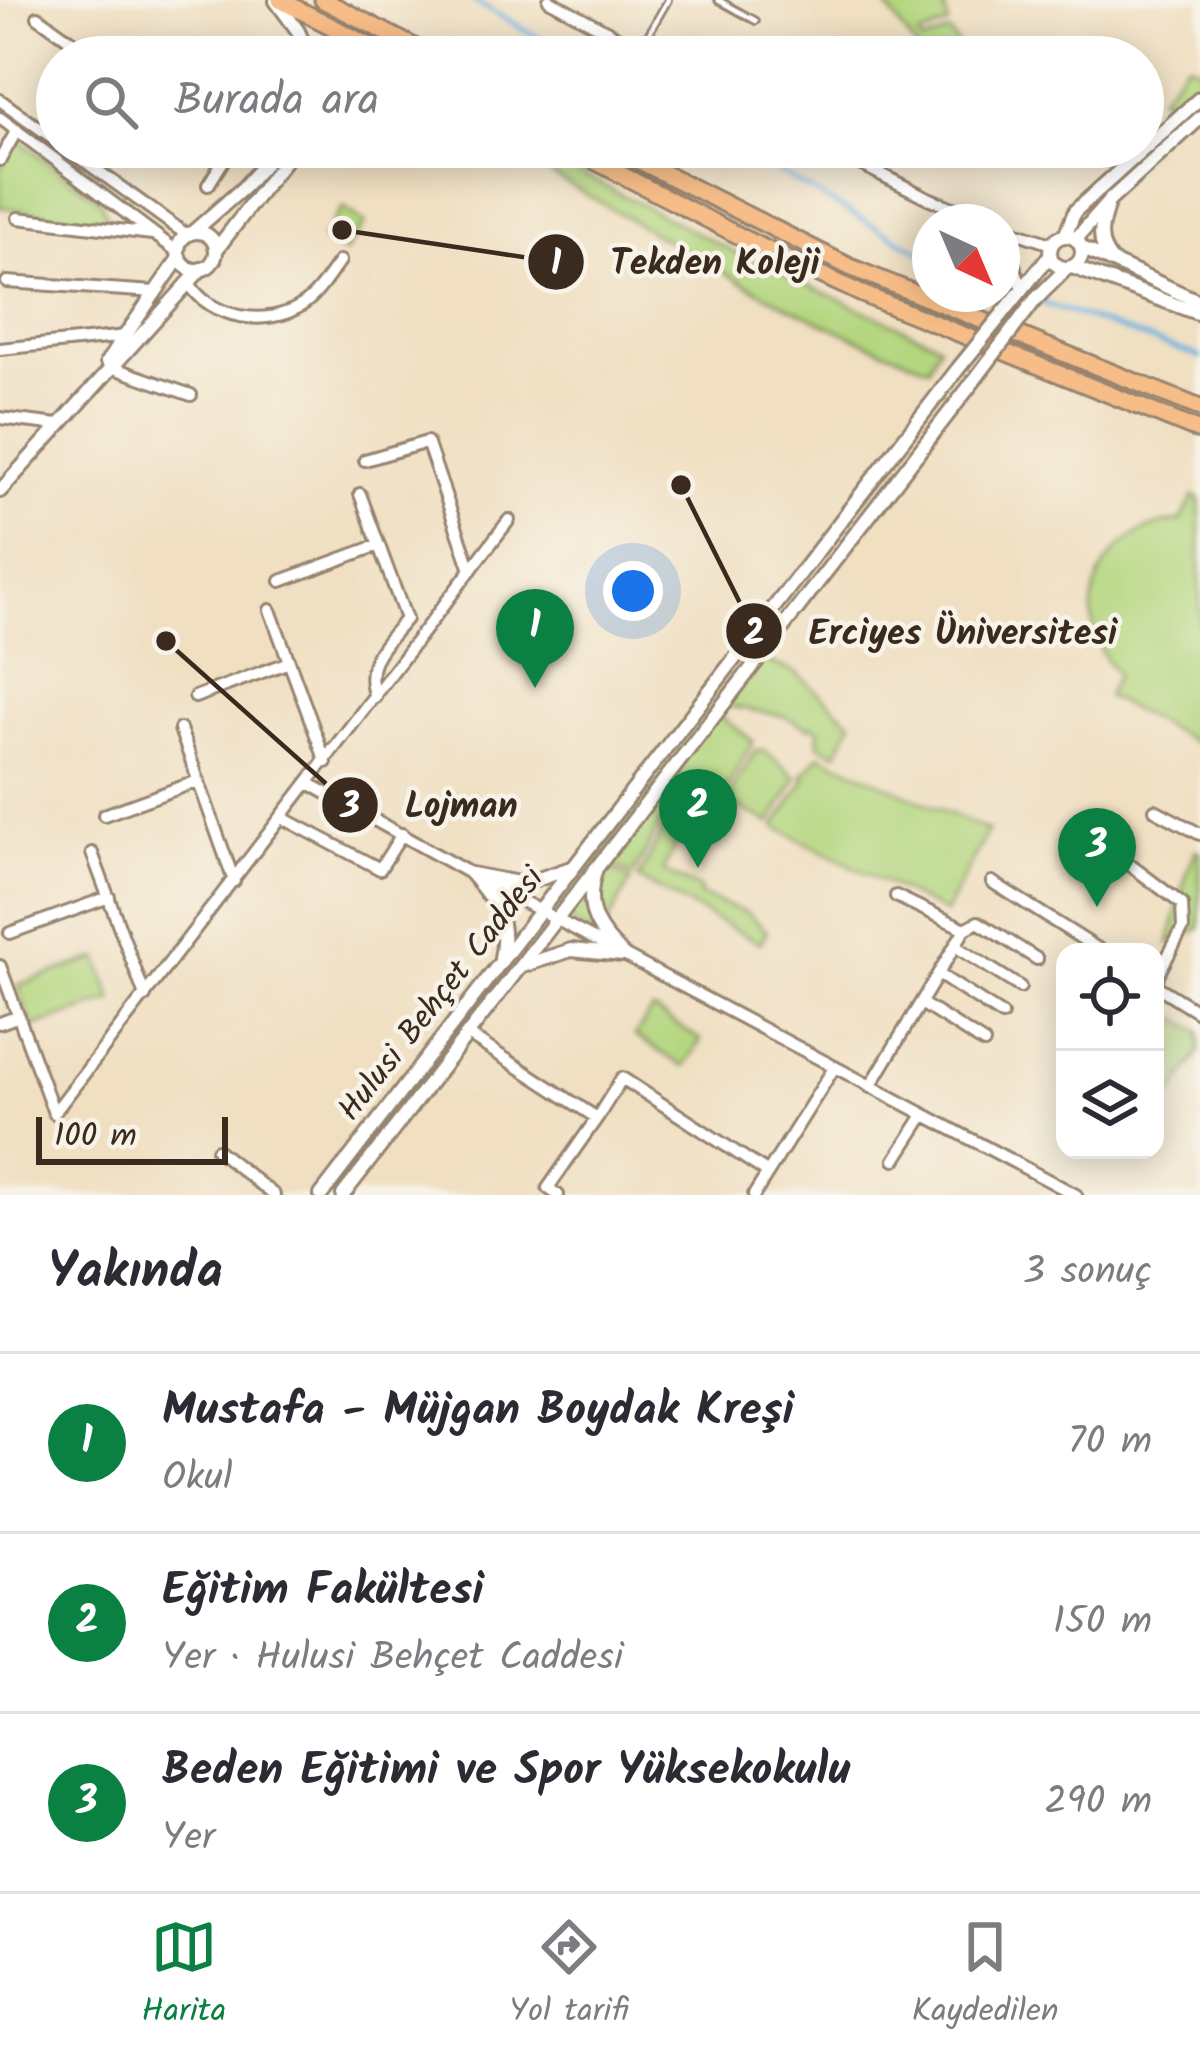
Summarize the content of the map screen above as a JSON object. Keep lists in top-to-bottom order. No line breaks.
{"streets":{"street":["Hulusi Behçet Caddesi"]},"places":["Tekden Koleji","Erciyes Üniversitesi","Lojman"],"scale_bar":"100 m","north":"bottom right","page":{"search":"Burada ara","pins":["1","2","3"],"scale":"100 m","heading":["Yakında","3 sonuç"],"list":[{"mark":"1","name":"Mustafa - Müjgan Boydak Kreşi","note":"Okul","value":"70 m"},{"mark":"2","name":"Eğitim Fakültesi","note":"Yer · Hulusi Behçet Caddesi","value":"150 m"},{"mark":"3","name":"Beden Eğitimi ve Spor Yüksekokulu","note":"Yer","value":"290 m"}],"nav":["Harita","Yol tarifi","Kaydedilen"]}}
